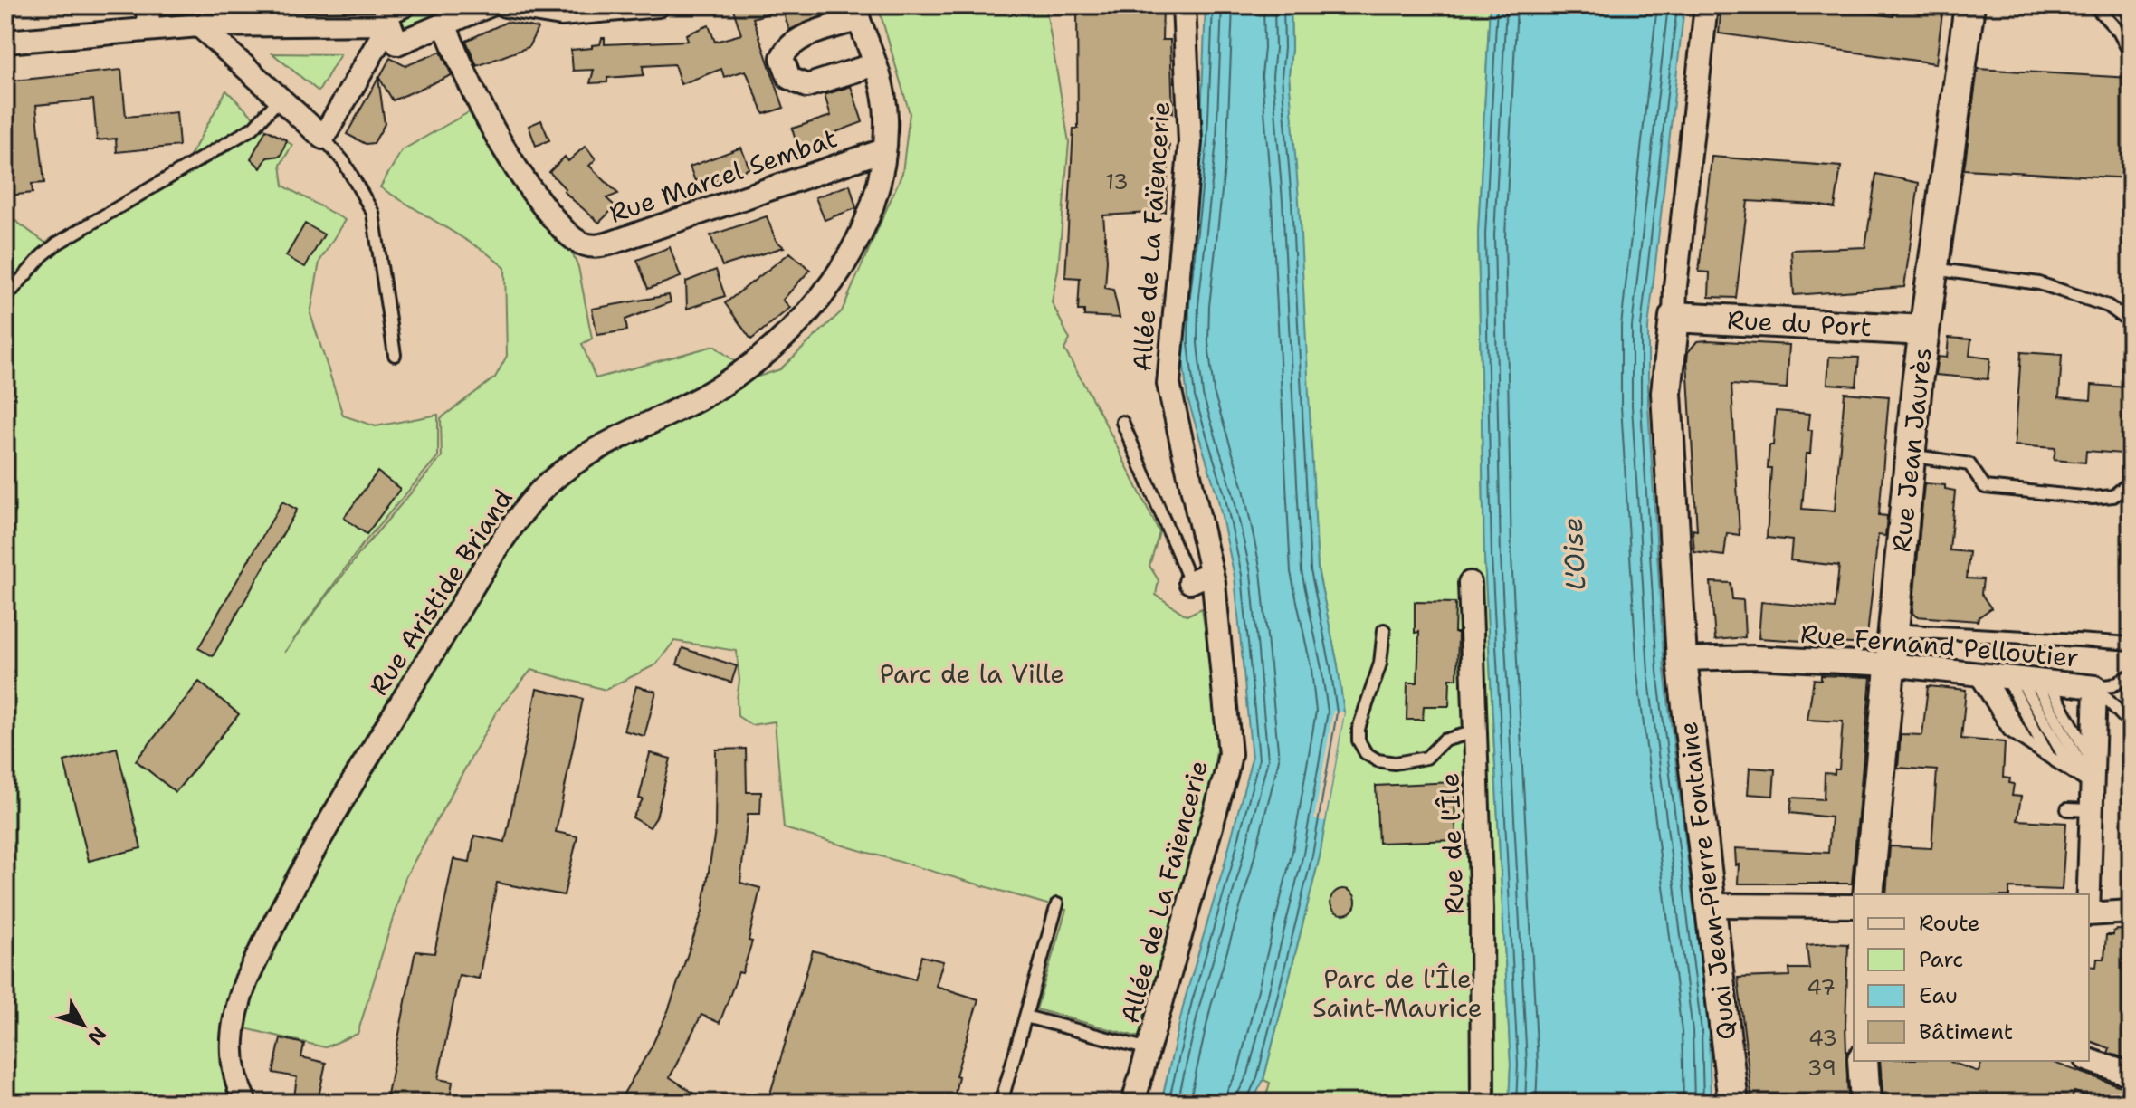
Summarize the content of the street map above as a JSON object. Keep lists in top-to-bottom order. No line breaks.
{"streets":{"street":["Rue Marcel Sembat","Allée de La Faïencerie","Rue du Port","Rue Jean Jaurès","Rue Aristide Briand","Rue Fernand Pelloutier","Rue de l'Île","Quai Jean-Pierre Fontaine"]},"crossings":[["Rue Marcel Sembat","Rue Aristide Briand"],["Rue du Port","Rue Jean Jaurès"],["Rue du Port","Quai Jean-Pierre Fontaine"],["Rue Jean Jaurès","Rue Fernand Pelloutier"],["Rue Fernand Pelloutier","Quai Jean-Pierre Fontaine"]],"water":["L'Oise"],"parks":["Parc de la Ville","Parc de l'Île Saint-Maurice"],"house_numbers":["13","47","43","39"],"legend":["Route","Parc","Eau","Bâtiment"],"north":"bottom right"}
